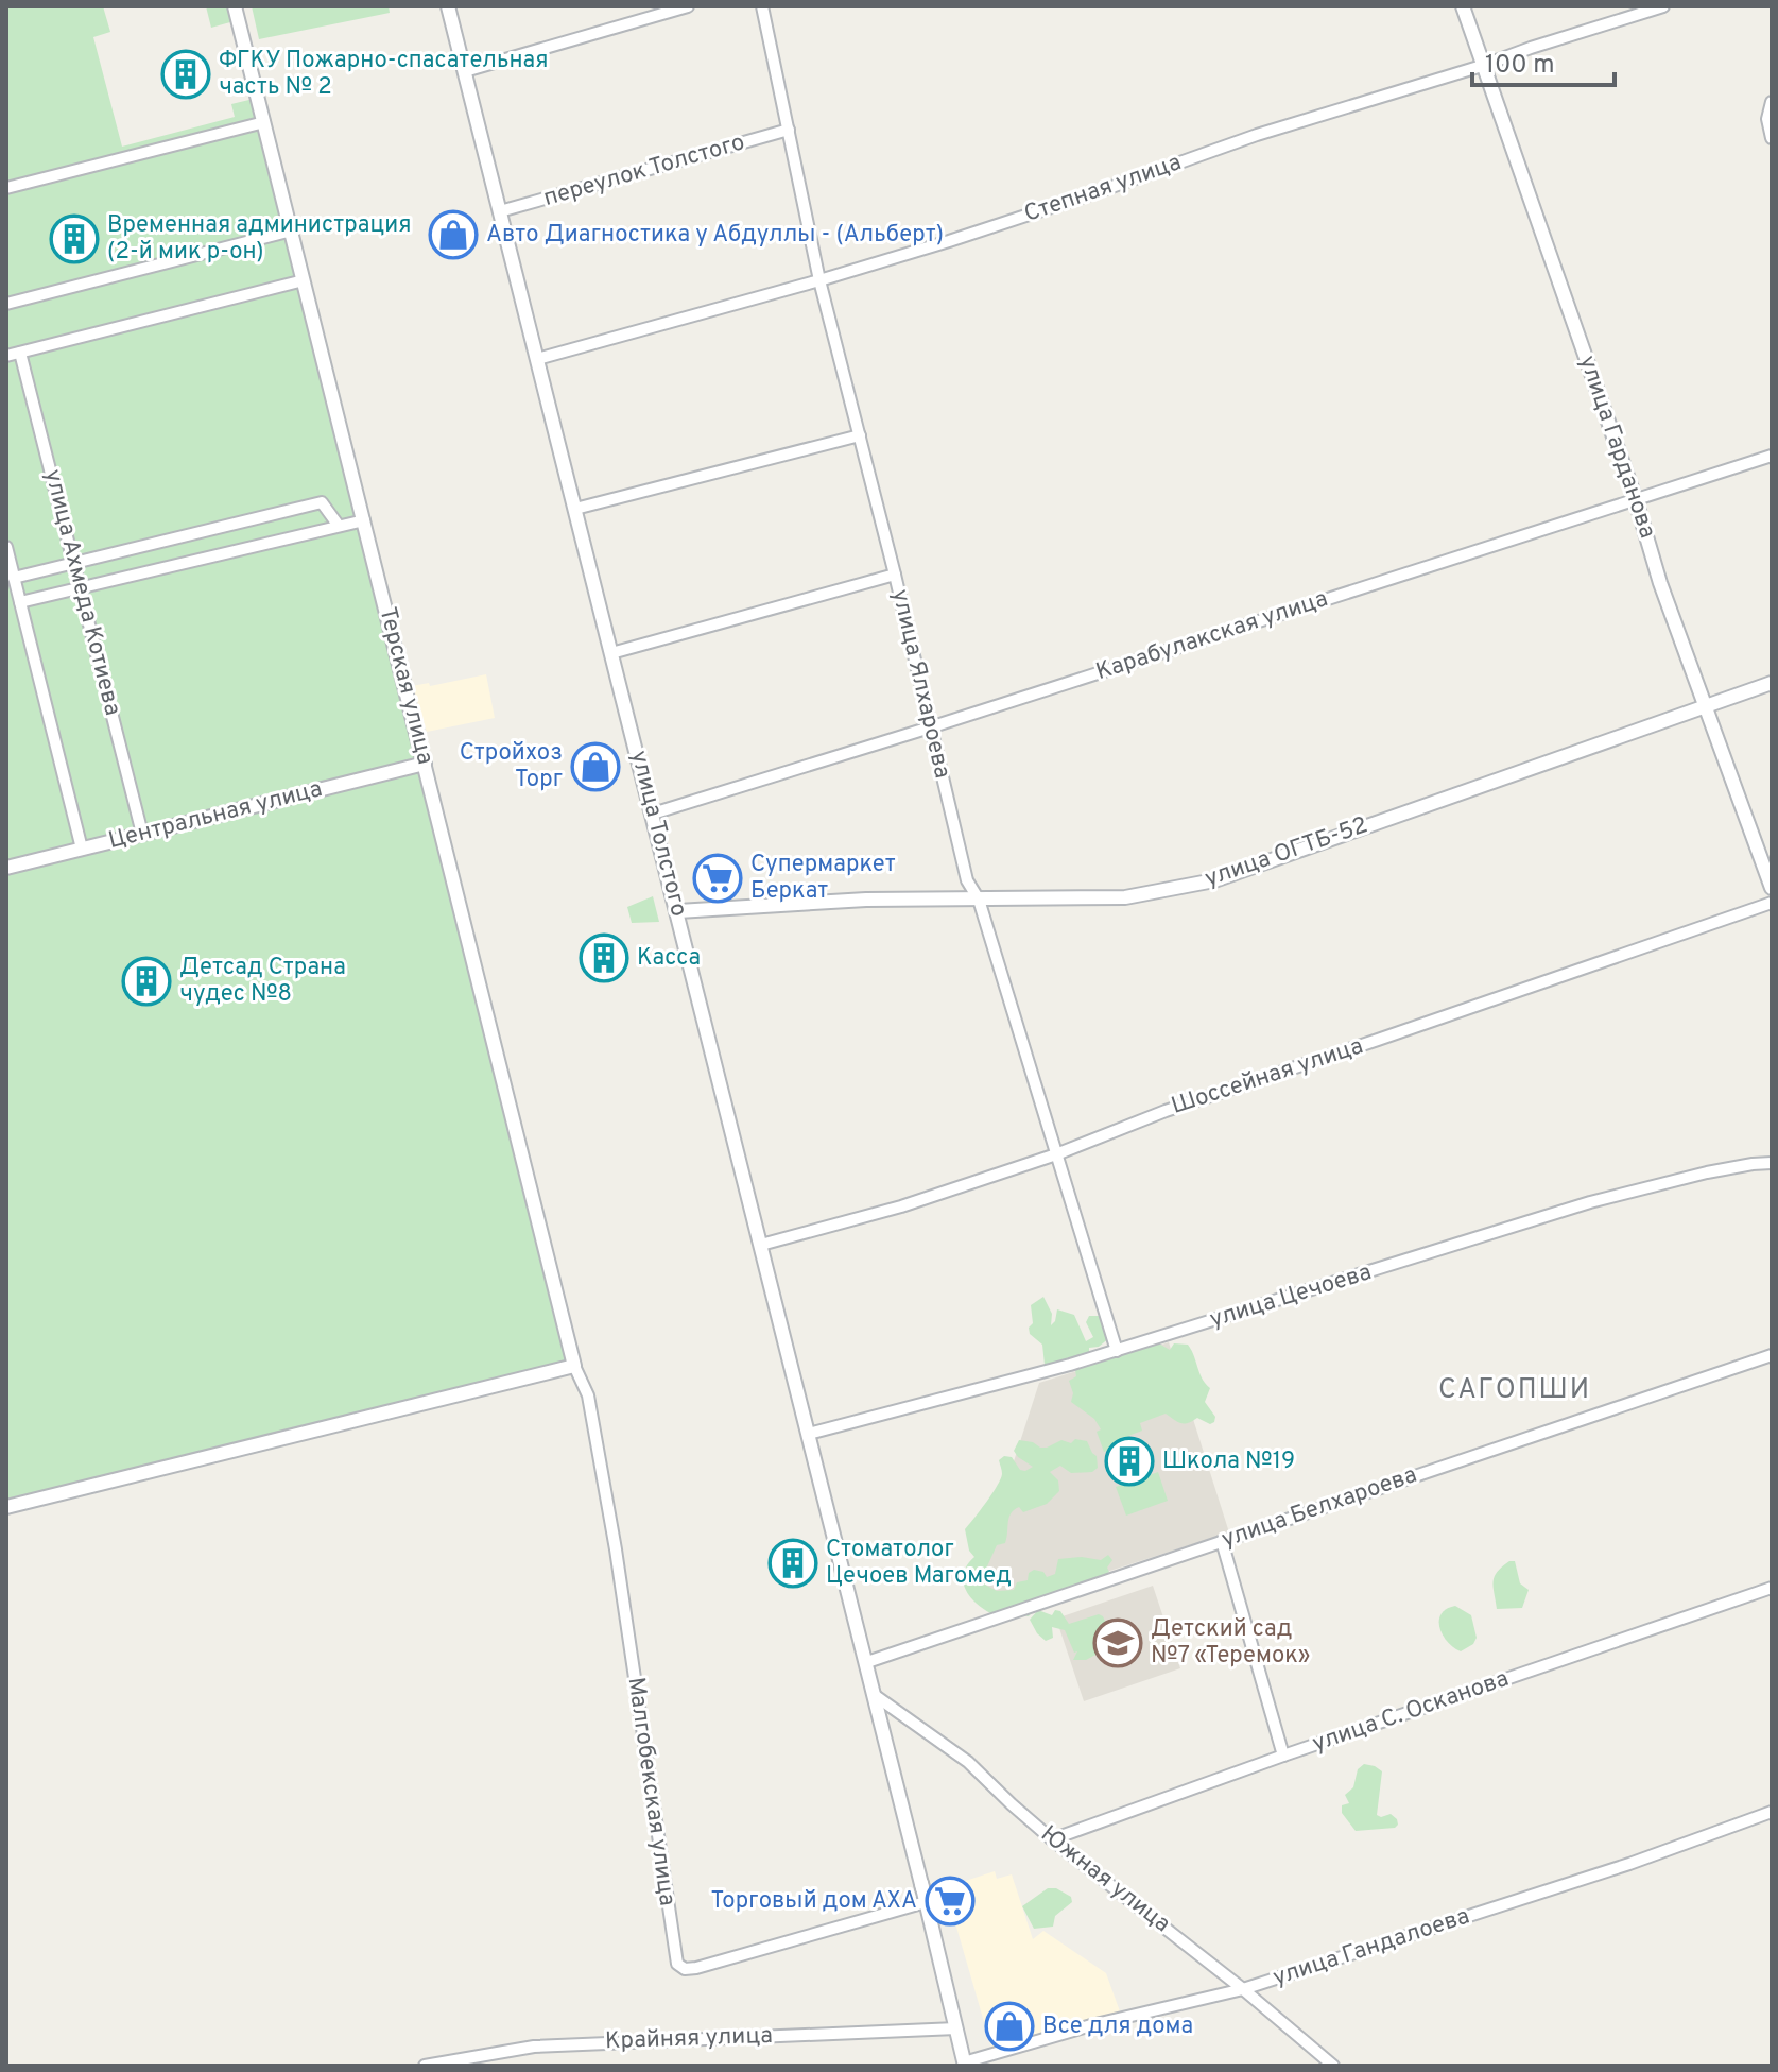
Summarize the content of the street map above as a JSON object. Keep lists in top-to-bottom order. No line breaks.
{"streets":{"street":["переулок Толстого","Степная улица","улица Гарданова","улица Ахмеда Котиева","Карабулакская улица","улица Ялхароева","Терская улица","Центральная улица","улица Толстого","улица ОГТБ-52","Шоссейная улица","улица Цечоева","улица Белхароева","улица С. Осканова","Малгобекская улица","Южная улица","улица Гандалоева","Крайняя улица"]},"crossings":[["переулок Толстого","улица Ялхароева"],["переулок Толстого","улица Толстого"],["Степная улица","улица Гарданова"],["Степная улица","улица Ялхароева"],["Степная улица","улица Толстого"],["улица Гарданова","Карабулакская улица"],["улица Гарданова","улица ОГТБ-52"],["улица Ахмеда Котиева","Центральная улица"],["Карабулакская улица","улица Ялхароева"],["Карабулакская улица","улица Толстого"],["улица Ялхароева","улица ОГТБ-52"],["улица Ялхароева","Шоссейная улица"],["улица Ялхароева","улица Цечоева"],["Терская улица","Центральная улица"],["Терская улица","Малгобекская улица"],["улица Толстого","улица ОГТБ-52"],["улица Толстого","Шоссейная улица"],["улица Толстого","улица Цечоева"],["улица Толстого","улица Белхароева"],["улица С. Осканова","Южная улица"],["Южная улица","улица Гандалоева"]],"districts":["САГОПШИ"],"places":{"building":["ФГКУ Пожарно-спасательная часть № 2","Временная администрация (2-й мик р-он)","Касса","Детсад Страна чудес №8","Школа №19","Стоматолог Цечоев Магомед"],"shop":["Авто Диагностика у Абдуллы - (Альберт)","Стройхоз Торг","Все для дома"],"supermarket":["Супермаркет Беркат","Торговый дом АХА"],"school or university":["Детский сад №7 «Теремок»"]},"scale_bar":"100 m"}
